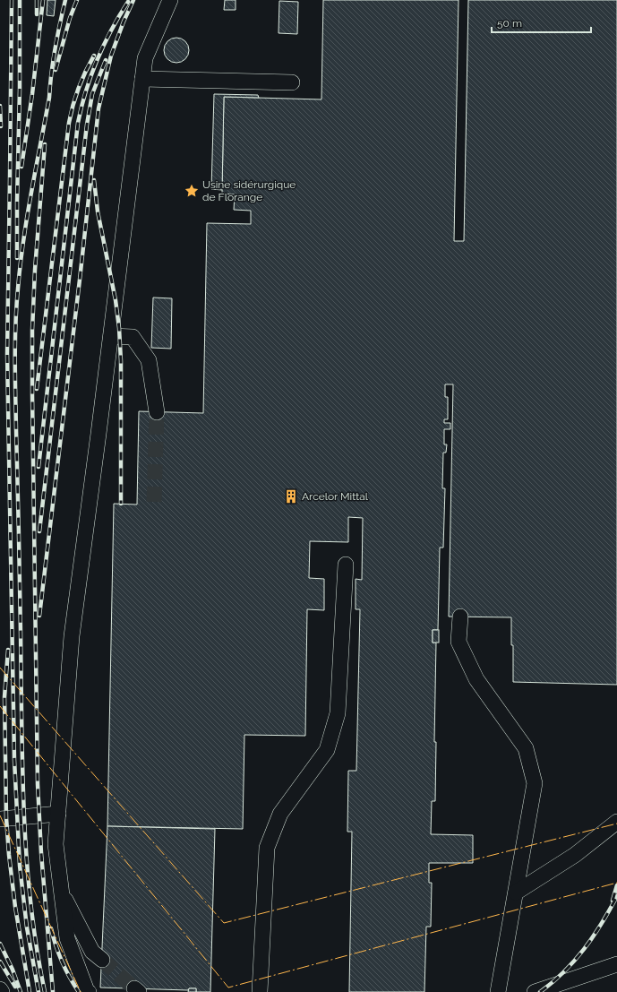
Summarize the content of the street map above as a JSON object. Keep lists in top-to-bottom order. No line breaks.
{"places":{"place":["Usine sidérurgique de Florange"],"building":["Arcelor Mittal"]},"scale_bar":"50 m"}
